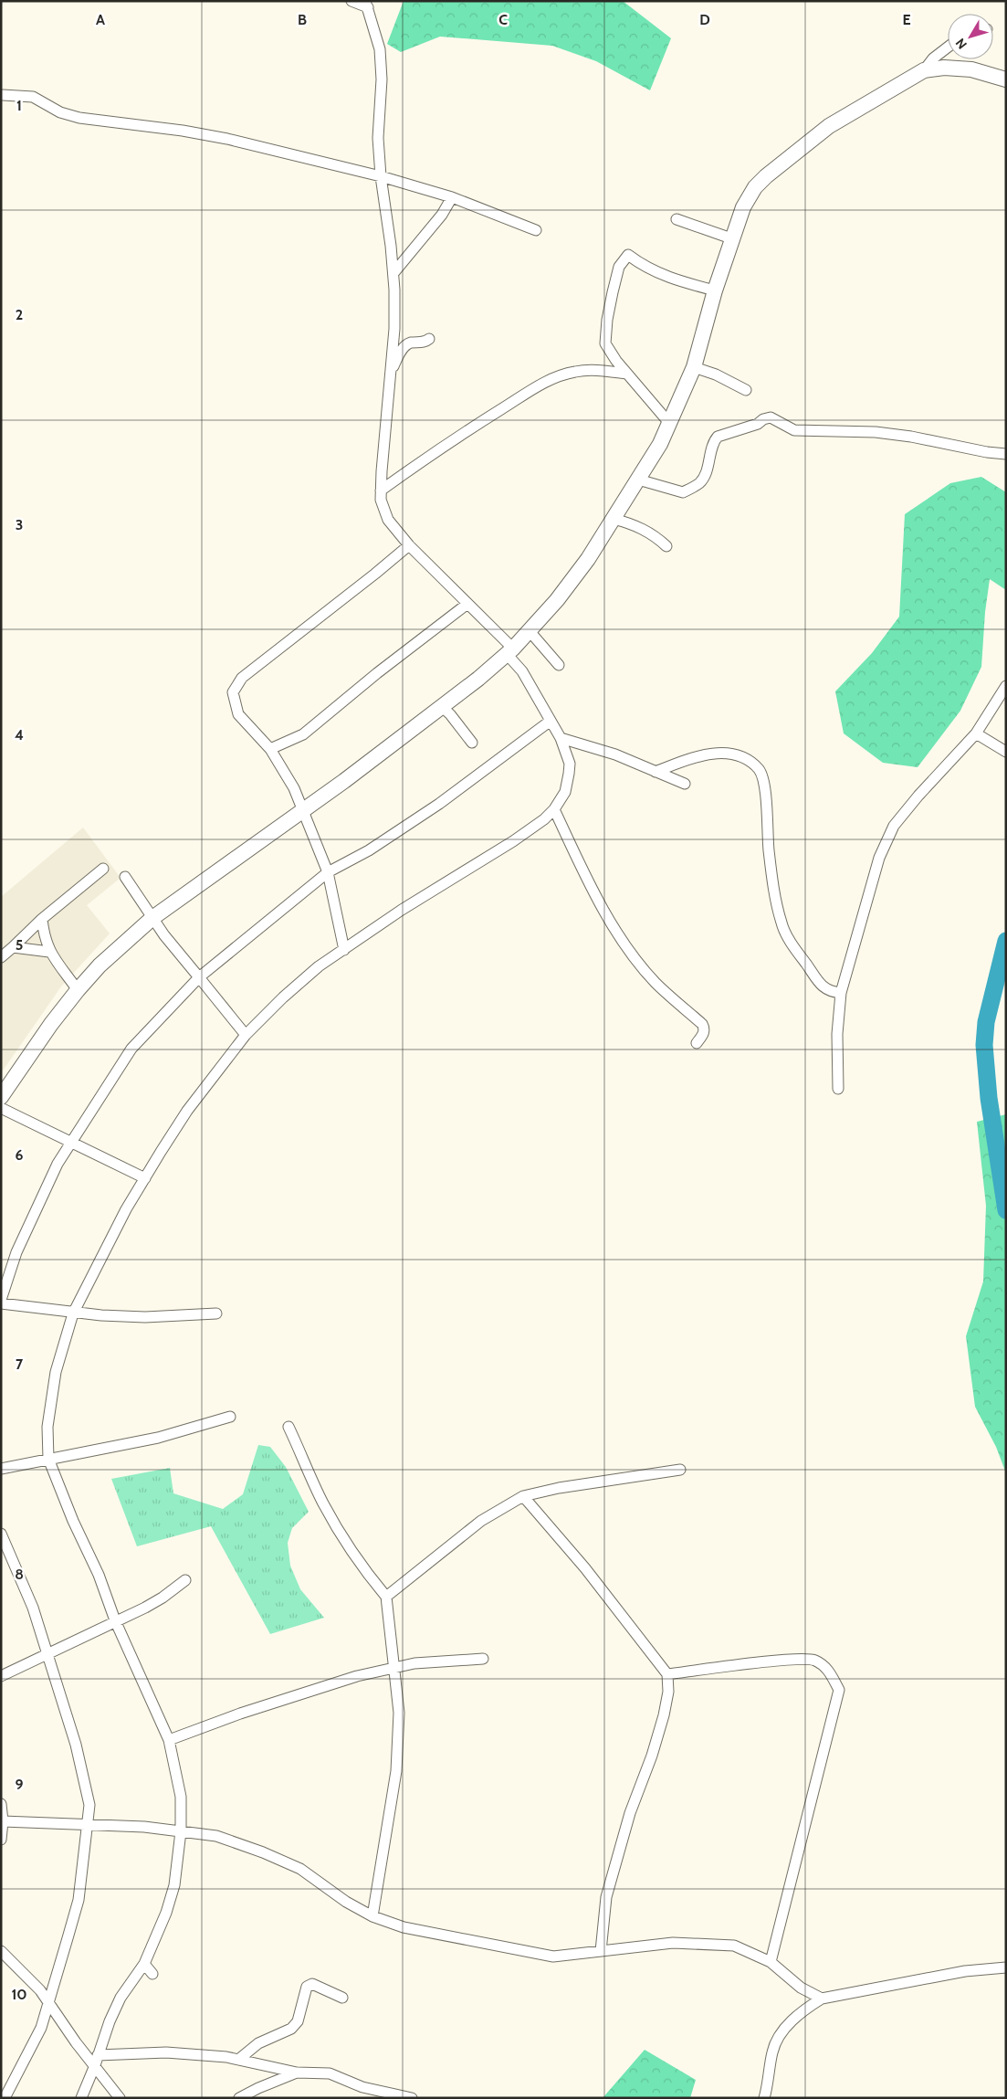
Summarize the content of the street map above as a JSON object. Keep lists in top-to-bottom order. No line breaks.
{"north":"bottom left","grid":{"columns":["A","B","C","D","E"],"rows":["1","2","3","4","5","6","7","8","9","10"]}}
